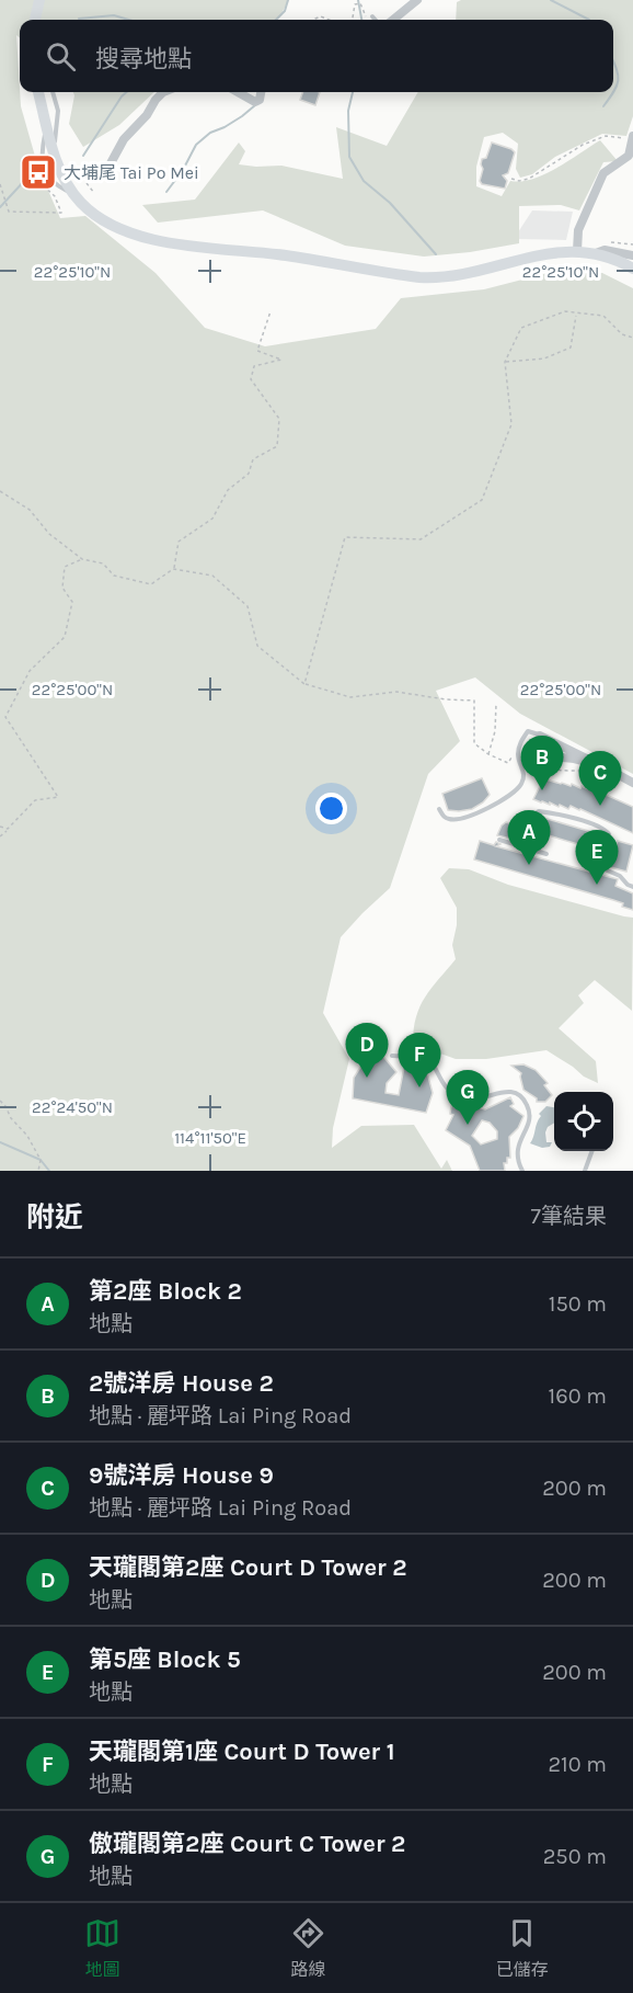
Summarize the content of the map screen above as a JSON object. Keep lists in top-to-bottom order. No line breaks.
{"places":{"bus stop":["大埔尾 Tai Po Mei"]},"page":{"search":"搜尋地點","pins":["B","C","A","E","D","F","G"],"heading":["附近","7筆結果"],"list":[{"mark":"A","name":"第2座 Block 2","note":"地點","value":"150 m"},{"mark":"B","name":"2號洋房 House 2","note":"地點 · 麗坪路 Lai Ping Road","value":"160 m"},{"mark":"C","name":"9號洋房 House 9","note":"地點 · 麗坪路 Lai Ping Road","value":"200 m"},{"mark":"D","name":"天瓏閣第2座 Court D Tower 2","note":"地點","value":"200 m"},{"mark":"E","name":"第5座 Block 5","note":"地點","value":"200 m"},{"mark":"F","name":"天瓏閣第1座 Court D Tower 1","note":"地點","value":"210 m"},{"mark":"G","name":"傲瓏閣第2座 Court C Tower 2","note":"地點","value":"250 m"}],"nav":["地圖","路線","已儲存"]},"coordinates":["22°25'10\"N","22°25'00\"N","22°24'50\"N","114°11'50\"E"]}
